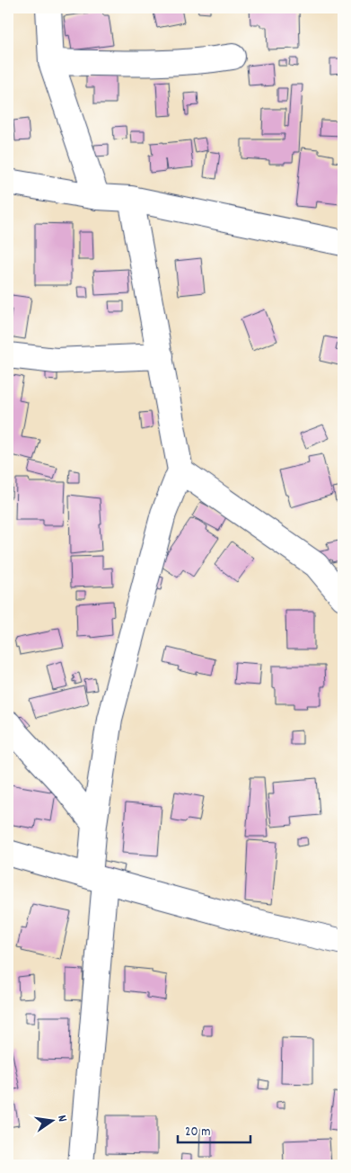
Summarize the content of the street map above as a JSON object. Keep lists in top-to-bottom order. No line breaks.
{"scale_bar":"20 m","north":"right"}
